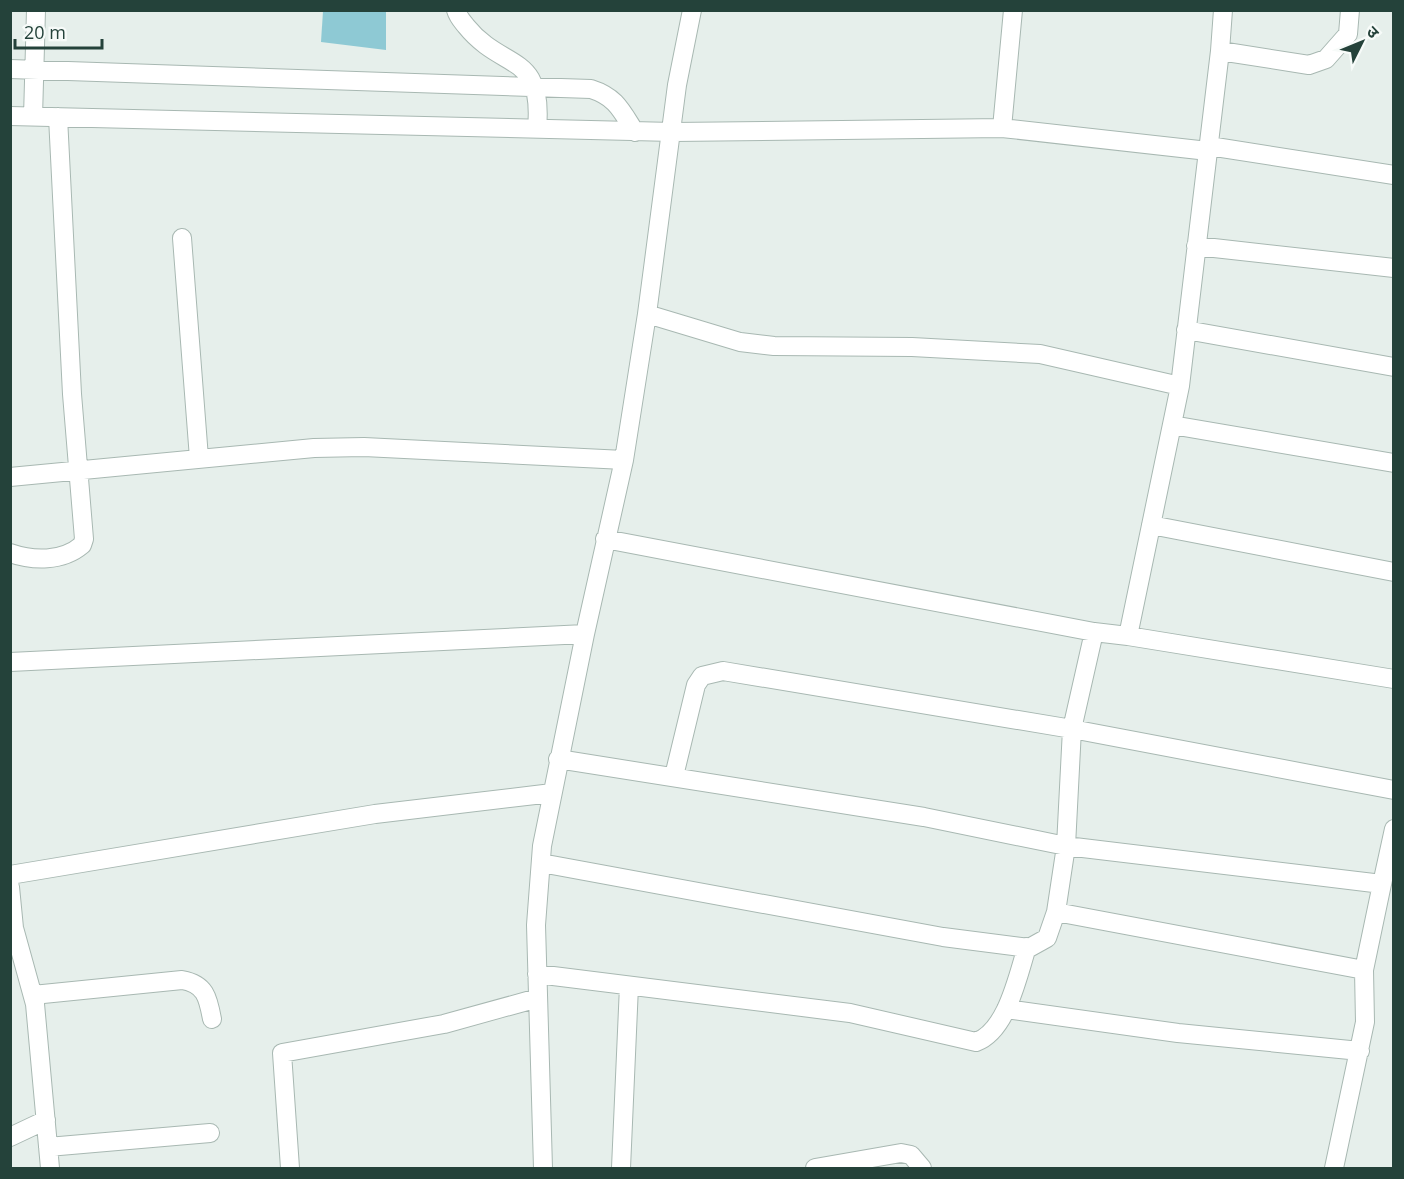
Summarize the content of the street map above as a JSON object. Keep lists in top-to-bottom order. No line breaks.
{"scale_bar":"20 m","north":"top right"}
